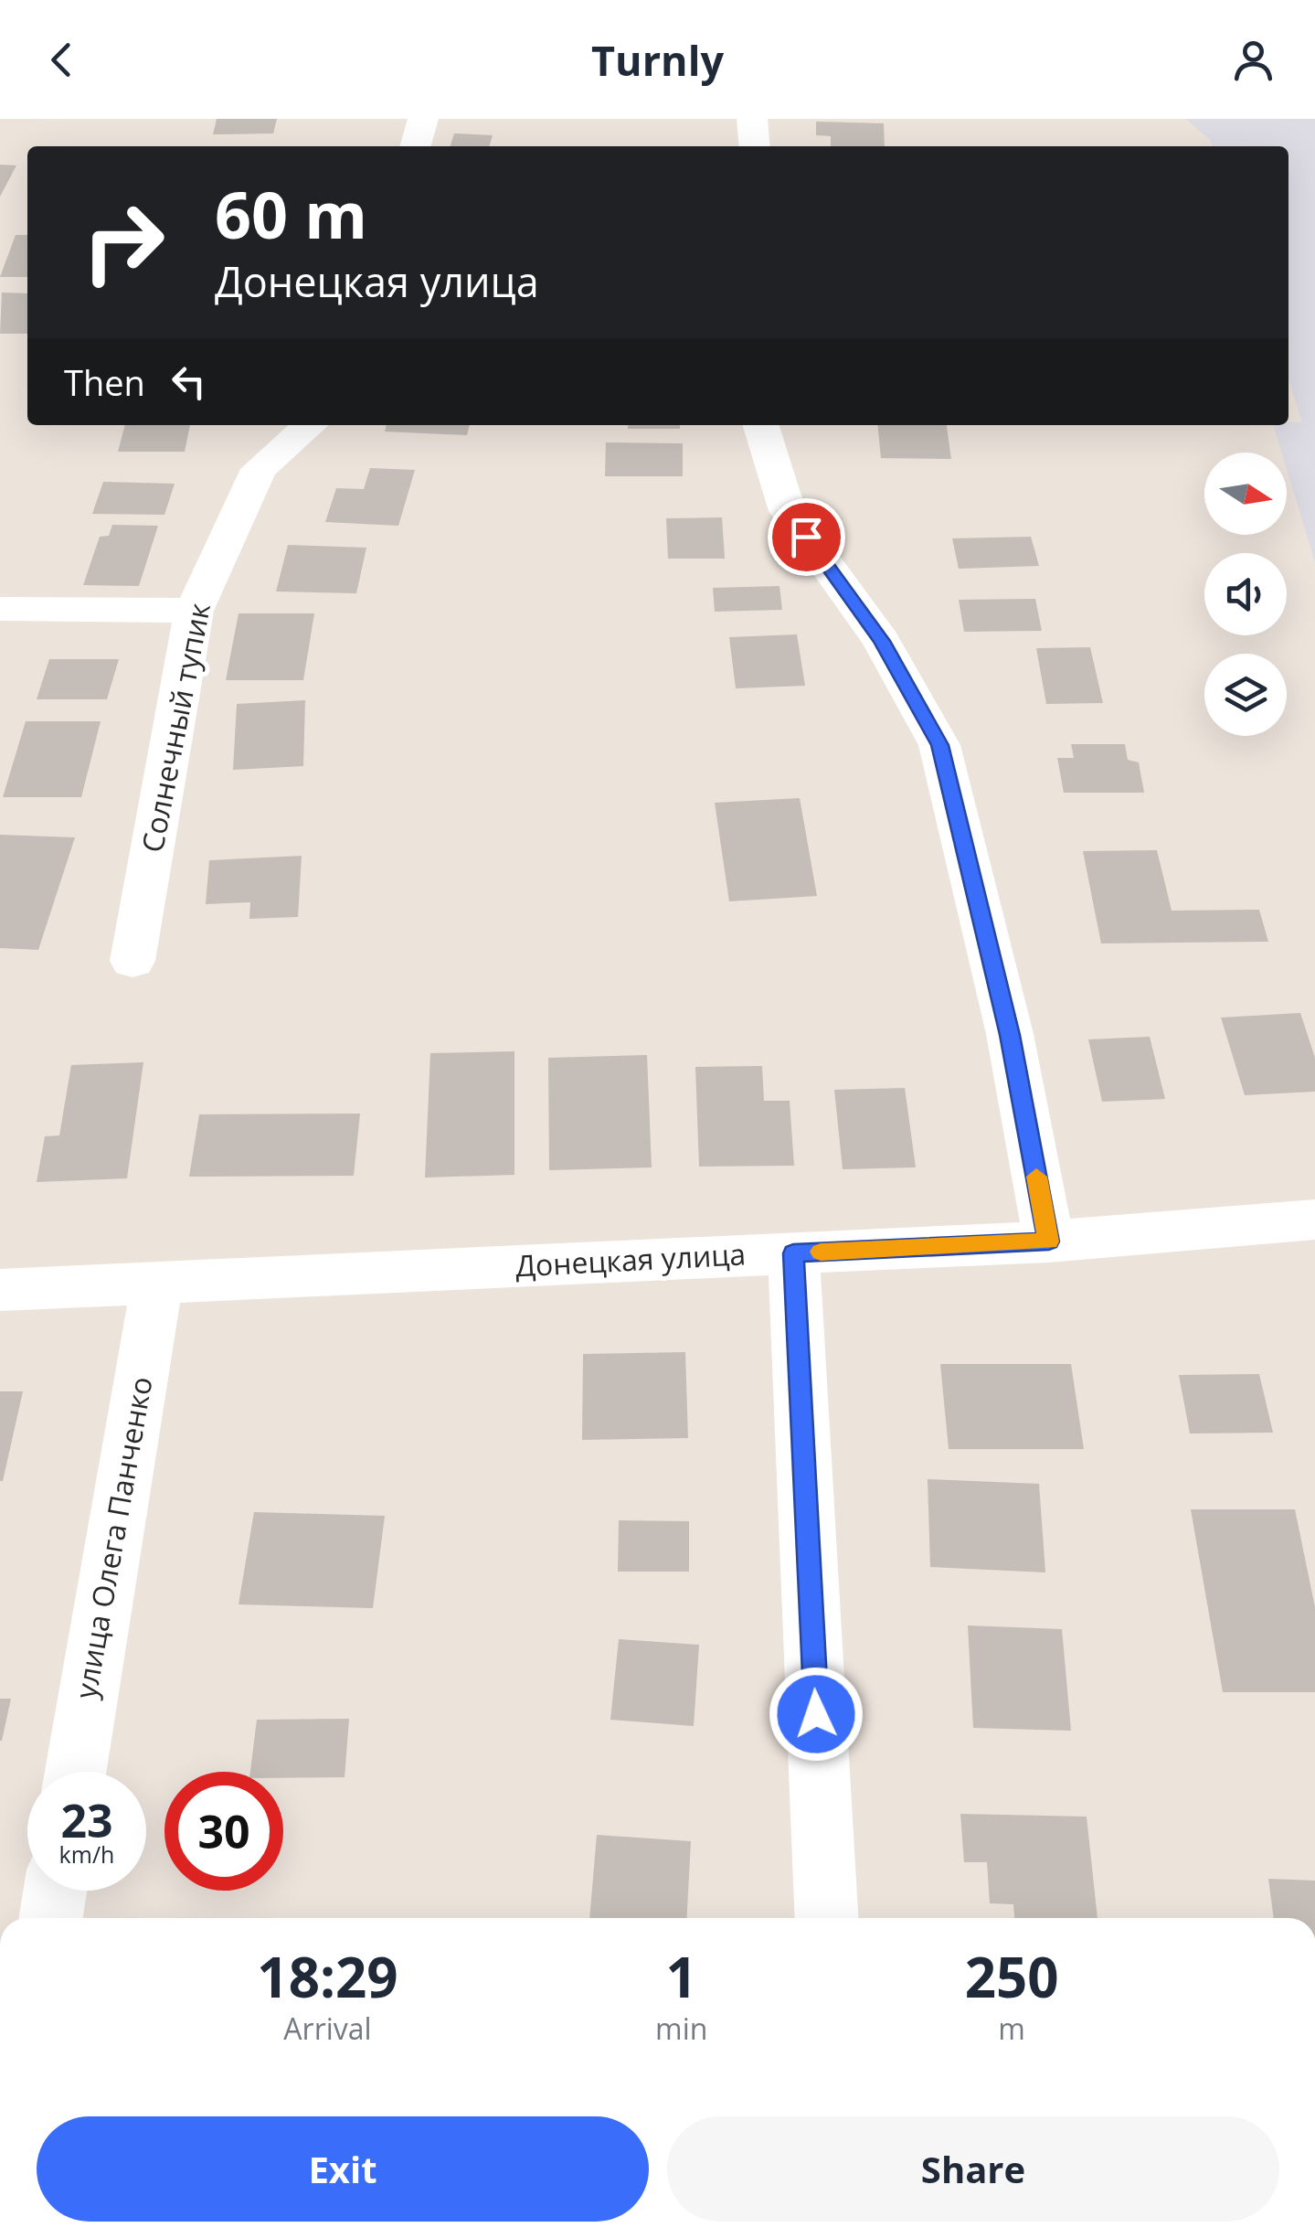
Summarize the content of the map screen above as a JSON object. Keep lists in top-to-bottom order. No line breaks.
{"streets":{"street":["Солнечный тупик","Донецкая улица","улица Олега Панченко"]},"crossings":[["Донецкая улица","улица Олега Панченко"]],"north":"right","page":{"header":"Turnly","turn":["60 m","Донецкая улица"],"then":"Then","speed":"23 km/h","limit":"30","eta":["18:29","Arrival","1","min","250","m"],"buttons":["Exit","Share"]}}
